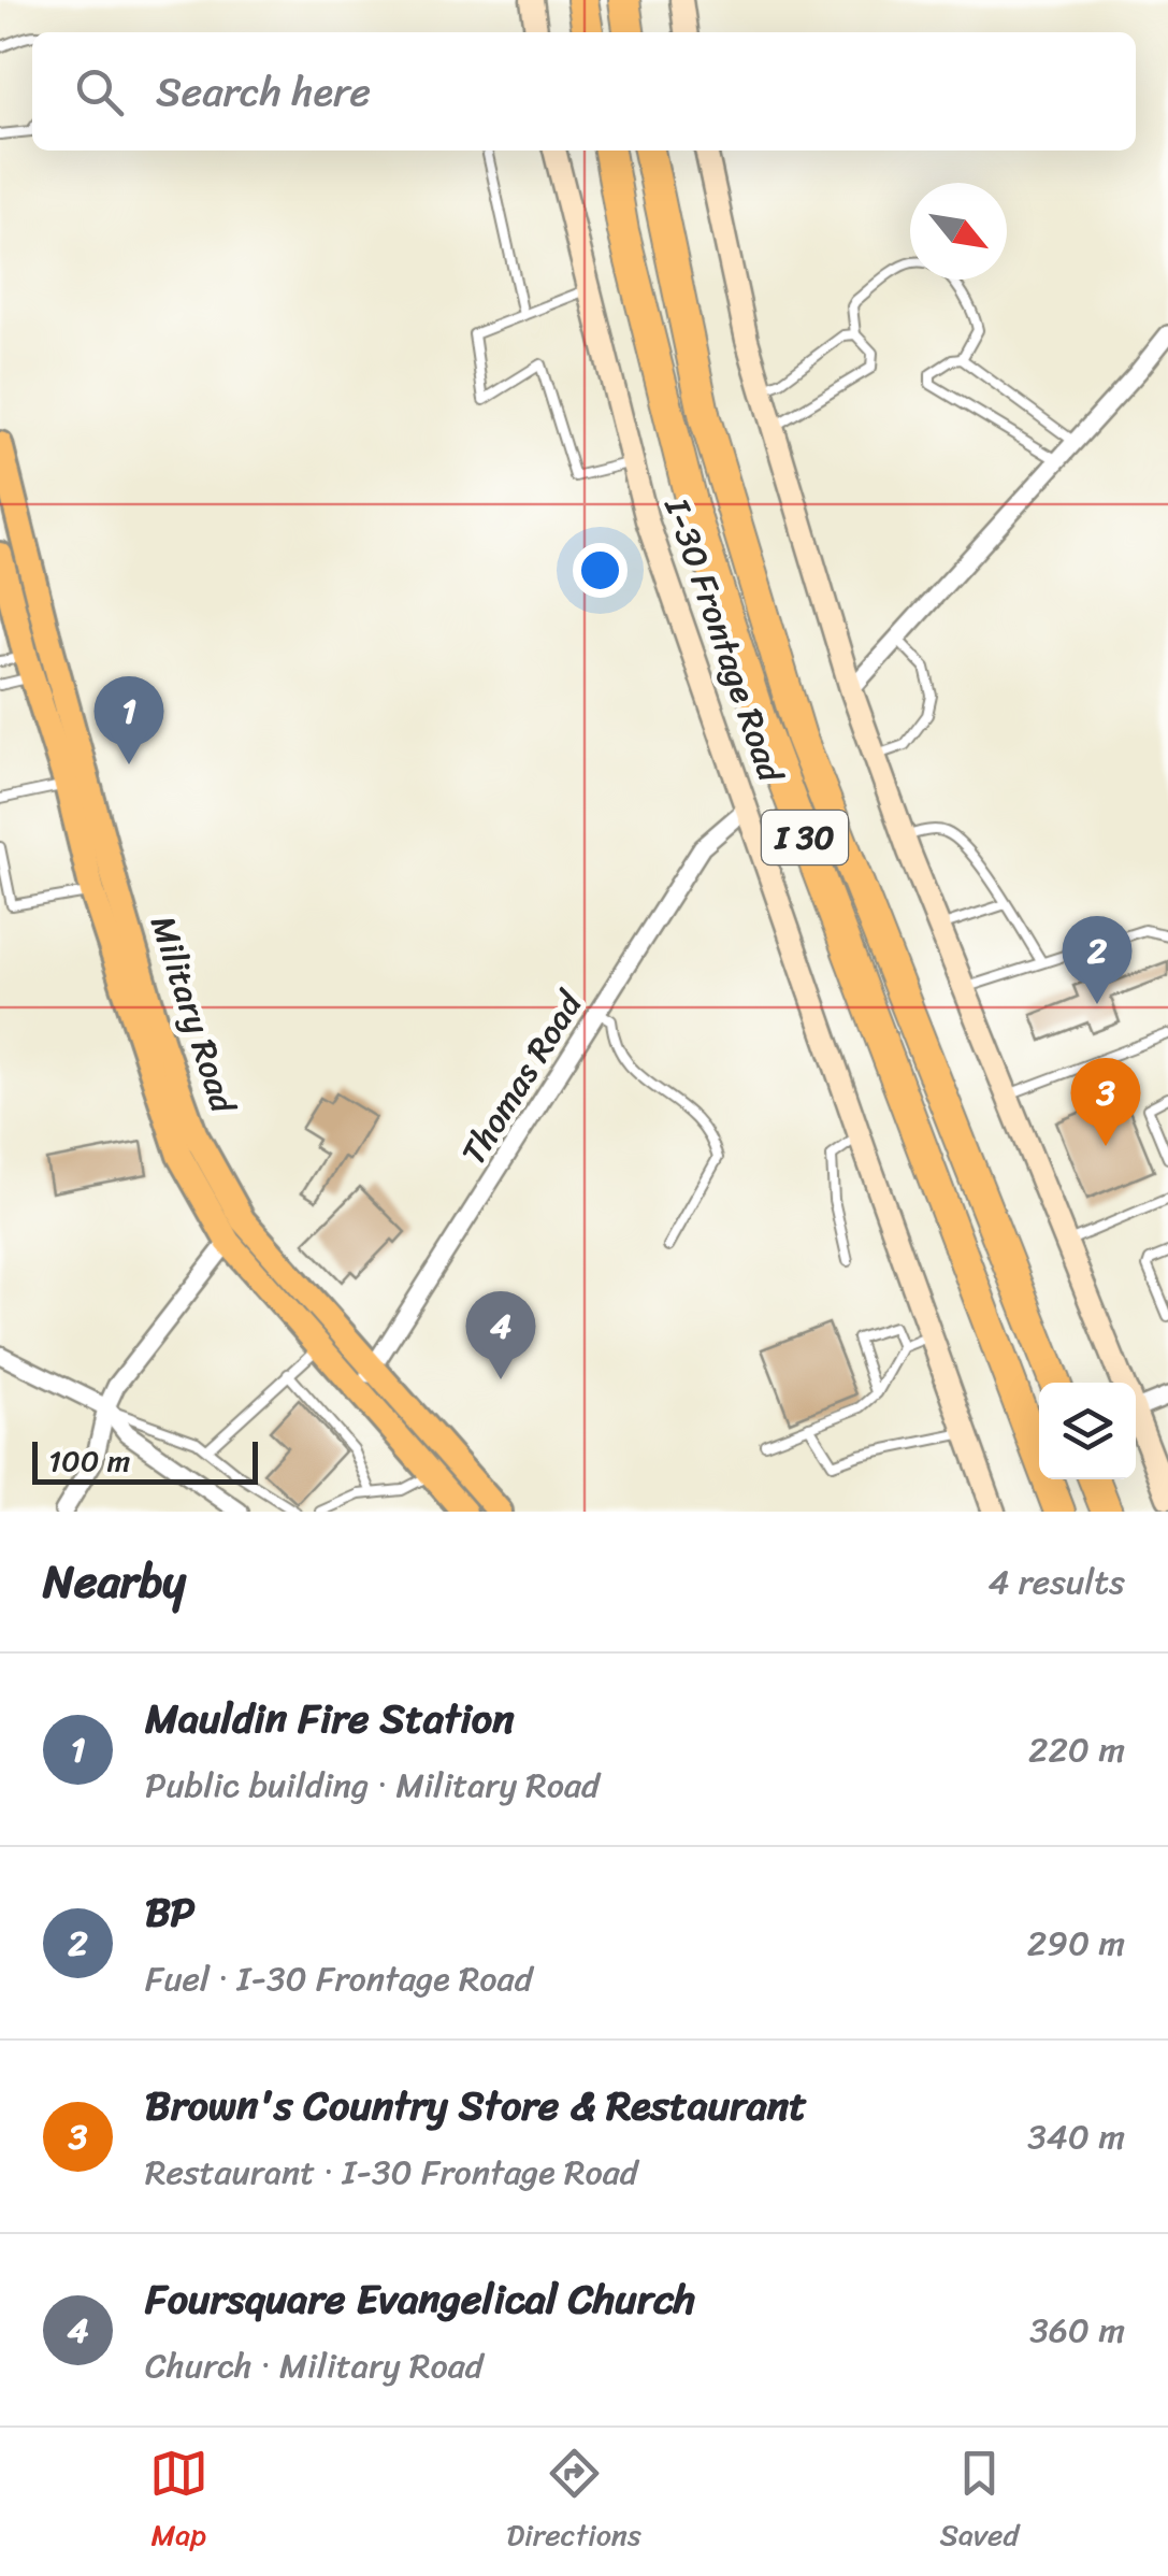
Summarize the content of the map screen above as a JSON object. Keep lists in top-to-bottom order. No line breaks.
{"streets":{"highway":["I 30"],"main road":["I-30 Frontage Road","Military Road"],"street":["Thomas Road"]},"crossings":[["I-30 Frontage Road","Thomas Road"],["Military Road","Thomas Road"]],"scale_bar":"100 m","north":"bottom right","page":{"search":"Search here","pins":["1","2","3","4"],"scale":"100 m","heading":["Nearby","4 results"],"list":[{"mark":"1","name":"Mauldin Fire Station","note":"Public building · Military Road","value":"220 m"},{"mark":"2","name":"BP","note":"Fuel · I-30 Frontage Road","value":"290 m"},{"mark":"3","name":"Brown's Country Store & Restaurant","note":"Restaurant · I-30 Frontage Road","value":"340 m"},{"mark":"4","name":"Foursquare Evangelical Church","note":"Church · Military Road","value":"360 m"}],"nav":["Map","Directions","Saved"]}}
